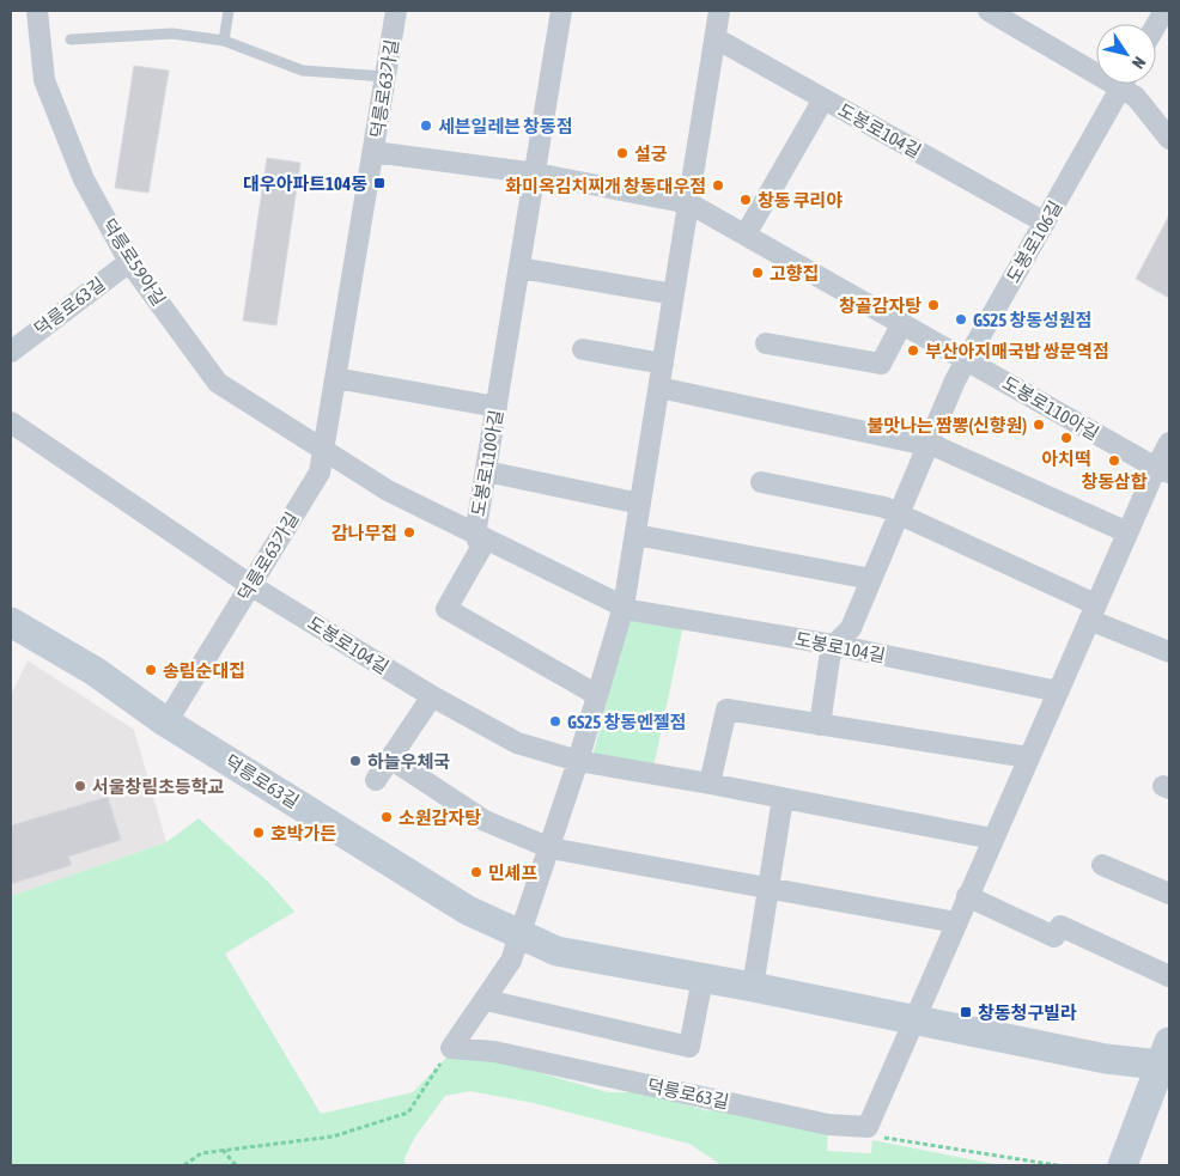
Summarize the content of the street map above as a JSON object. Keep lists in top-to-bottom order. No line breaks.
{"streets":{"street":["덕릉로63가길","도봉로104길","도봉로106길","덕릉로59아길","덕릉로63길","도봉로110아길"]},"crossings":[["덕릉로63가길","도봉로104길"],["덕릉로63가길","덕릉로59아길"],["덕릉로63가길","덕릉로63길"],["덕릉로63가길","도봉로110아길"],["도봉로104길","도봉로106길"],["도봉로104길","덕릉로59아길"],["도봉로104길","도봉로110아길"],["도봉로106길","도봉로110아길"],["덕릉로59아길","덕릉로63길"]],"places":{"other":["세븐일레븐 창동점","설궁","화미옥김치찌개 창동대우점","창동 쿠리야","고향집","창골감자탕","GS25 창동성원점","부산아지매국밥 쌍문역점","불맛나는 짬뽕(신향원)","아치떡","창동삼합","감나무집","송림순대집","GS25 창동엔젤점","하늘우체국","서울창림초등학교","소원감자탕","호박가든","민셰프"],"transit":["대우아파트104동","창동청구빌라"]},"north":"bottom right"}
